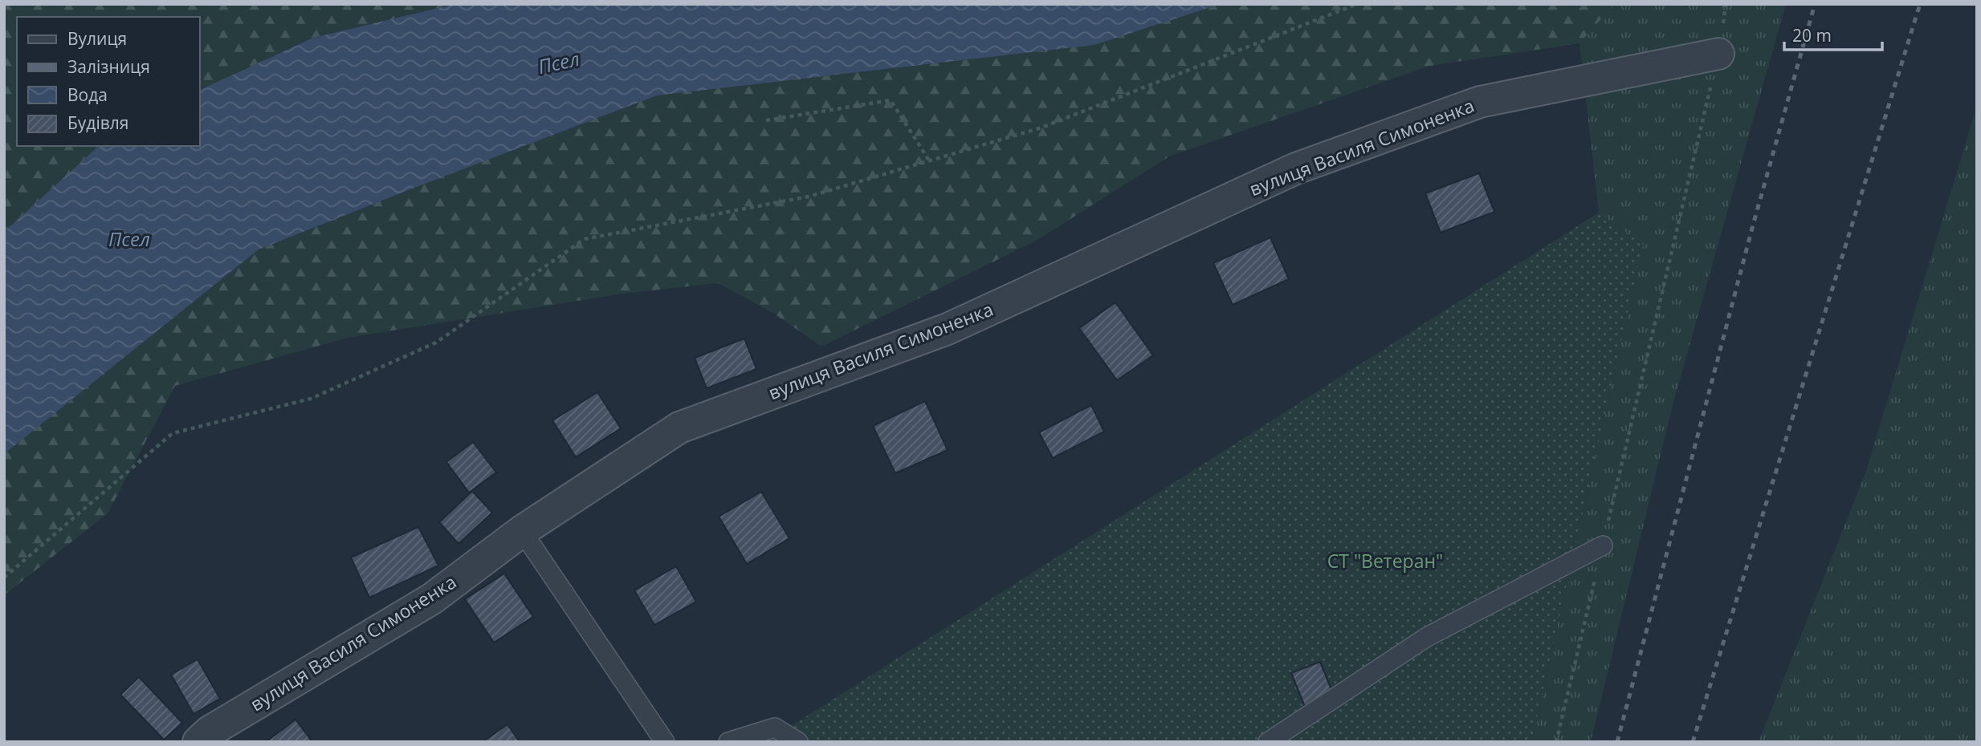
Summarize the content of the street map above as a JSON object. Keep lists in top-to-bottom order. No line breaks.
{"streets":{"street":["вулиця Василя Симоненка"]},"water":["Псел"],"parks":["СТ \"Ветеран\""],"legend":["Вулиця","Залізниця","Вода","Будівля"],"scale_bar":"20 m"}
